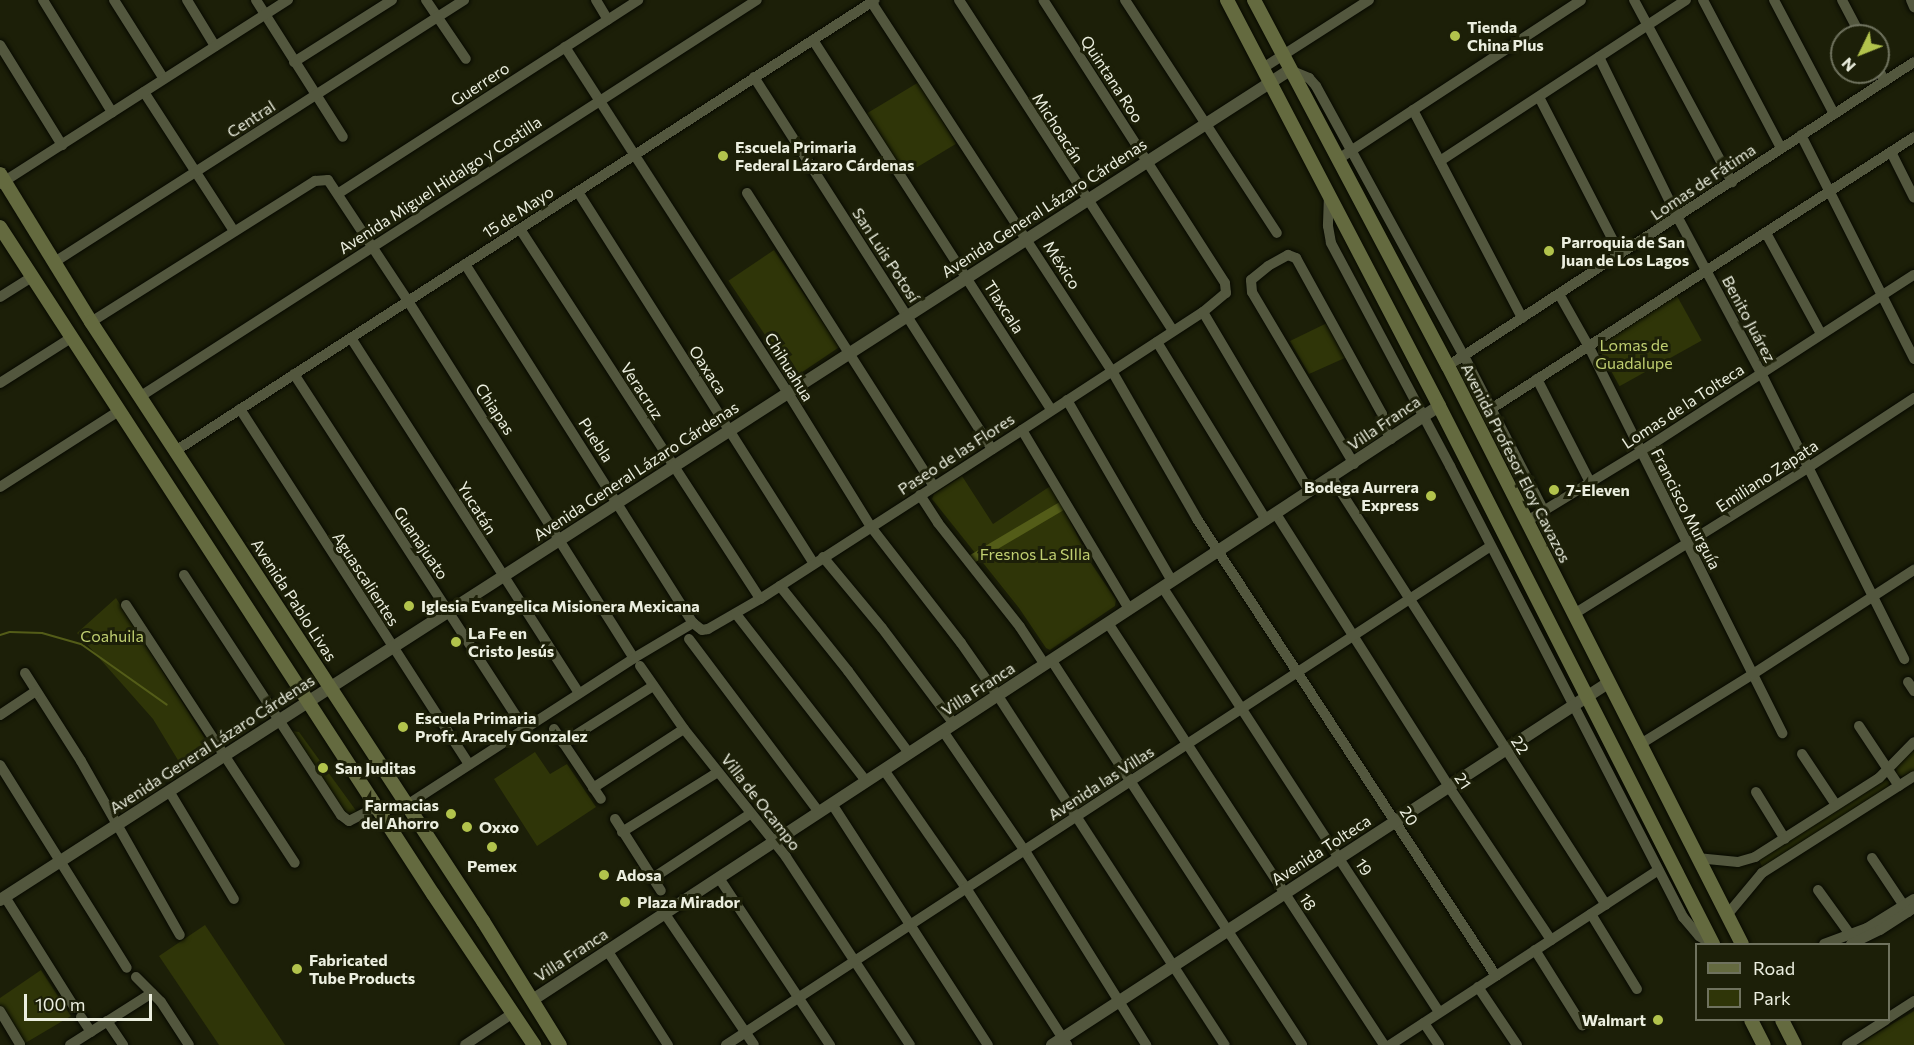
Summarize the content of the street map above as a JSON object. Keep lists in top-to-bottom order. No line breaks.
{"streets":{"main road":["Avenida Profesor Eloy Cavazos","Avenida Pablo Livas"],"street":["Quintana Roo","Guerrero","Central","Michoacán","Lomas de Fátima","Avenida Miguel Hidalgo y Costilla","Avenida General Lázaro Cárdenas","15 de Mayo","San Luis Potosí","México","Tlaxcala","Benito Juárez","Chihuahua","Oaxaca","Veracruz","Lomas de la Tolteca","Chiapas","Villa Franca","Puebla","Paseo de las Flores","Emiliano Zapata","Yucatán","Francisco Murguía","Guanajuato","Aguascalientes","22","21","Avenida las Villas","Villa de Ocampo","20","Avenida Tolteca","19","18"]},"crossings":[["Quintana Roo","Avenida General Lázaro Cárdenas"],["Quintana Roo","Paseo de las Flores"],["Guerrero","Chihuahua"],["Guerrero","Chiapas"],["Central","Avenida Pablo Livas"],["Michoacán","Avenida General Lázaro Cárdenas"],["Michoacán","Paseo de las Flores"],["Lomas de Fátima","Benito Juárez"],["Lomas de Fátima","Avenida Profesor Eloy Cavazos"],["Lomas de Fátima","Francisco Murguía"],["Avenida Miguel Hidalgo y Costilla","Chihuahua"],["Avenida Miguel Hidalgo y Costilla","Chiapas"],["Avenida Miguel Hidalgo y Costilla","Avenida Pablo Livas"],["Avenida General Lázaro Cárdenas","San Luis Potosí"],["Avenida General Lázaro Cárdenas","México"],["Avenida General Lázaro Cárdenas","Tlaxcala"],["Avenida General Lázaro Cárdenas","Chihuahua"],["Avenida General Lázaro Cárdenas","Oaxaca"],["Avenida General Lázaro Cárdenas","Veracruz"],["Avenida General Lázaro Cárdenas","Chiapas"],["Avenida General Lázaro Cárdenas","Puebla"],["Avenida General Lázaro Cárdenas","Avenida Profesor Eloy Cavazos"],["Avenida General Lázaro Cárdenas","Yucatán"],["Avenida General Lázaro Cárdenas","Guanajuato"],["Avenida General Lázaro Cárdenas","Aguascalientes"],["Avenida General Lázaro Cárdenas","Avenida Pablo Livas"],["15 de Mayo","San Luis Potosí"],["15 de Mayo","México"],["15 de Mayo","Tlaxcala"],["15 de Mayo","Chihuahua"],["15 de Mayo","Oaxaca"],["15 de Mayo","Veracruz"],["15 de Mayo","Chiapas"],["15 de Mayo","Puebla"],["15 de Mayo","Yucatán"],["15 de Mayo","Guanajuato"],["15 de Mayo","Aguascalientes"],["15 de Mayo","Avenida Pablo Livas"],["San Luis Potosí","Paseo de las Flores"],["México","Villa Franca"],["México","Paseo de las Flores"],["México","20"],["Tlaxcala","Paseo de las Flores"],["Benito Juárez","Lomas de la Tolteca"],["Benito Juárez","Emiliano Zapata"],["Chihuahua","Villa Franca"],["Chihuahua","Paseo de las Flores"],["Chihuahua","Avenida las Villas"],["Chihuahua","Avenida Tolteca"],["Oaxaca","Paseo de las Flores"],["Veracruz","Paseo de las Flores"],["Lomas de la Tolteca","Avenida Profesor Eloy Cavazos"],["Lomas de la Tolteca","Francisco Murguía"],["Chiapas","Paseo de las Flores"],["Chiapas","Villa de Ocampo"],["Villa Franca","Avenida Pablo Livas"],["Villa Franca","22"],["Villa Franca","21"],["Villa Franca","Villa de Ocampo"],["Villa Franca","20"],["Villa Franca","19"],["Villa Franca","18"],["Puebla","Paseo de las Flores"],["Paseo de las Flores","Yucatán"],["Paseo de las Flores","Guanajuato"],["Paseo de las Flores","Aguascalientes"],["Paseo de las Flores","Avenida Pablo Livas"],["Paseo de las Flores","Villa de Ocampo"],["Paseo de las Flores","19"],["Avenida Profesor Eloy Cavazos","Emiliano Zapata"],["Avenida Profesor Eloy Cavazos","Avenida Tolteca"],["Emiliano Zapata","Francisco Murguía"],["22","Avenida las Villas"],["22","Avenida Tolteca"],["21","Avenida las Villas"],["21","Avenida Tolteca"],["Avenida las Villas","Villa de Ocampo"],["Avenida las Villas","20"],["Avenida las Villas","19"],["Avenida las Villas","18"],["20","Avenida Tolteca"],["Avenida Tolteca","19"],["Avenida Tolteca","18"]],"parks":["Lomas de Guadalupe","Fresnos La SIlla","Coahuila"],"places":["Tienda China Plus","Escuela Primaria Federal Lázaro Cárdenas","Parroquia de San Juan de Los Lagos","7-Eleven","Bodega Aurrera Express","Iglesia Evangelica Misionera Mexicana","La Fe en Cristo Jesús","Escuela Primaria Profr. Aracely Gonzalez","San Juditas","Farmacias del Ahorro","Oxxo","Pemex","Adosa","Plaza Mirador","Fabricated Tube Products","Walmart"],"legend":["Road","Park"],"scale_bar":"100 m","north":"bottom left"}
